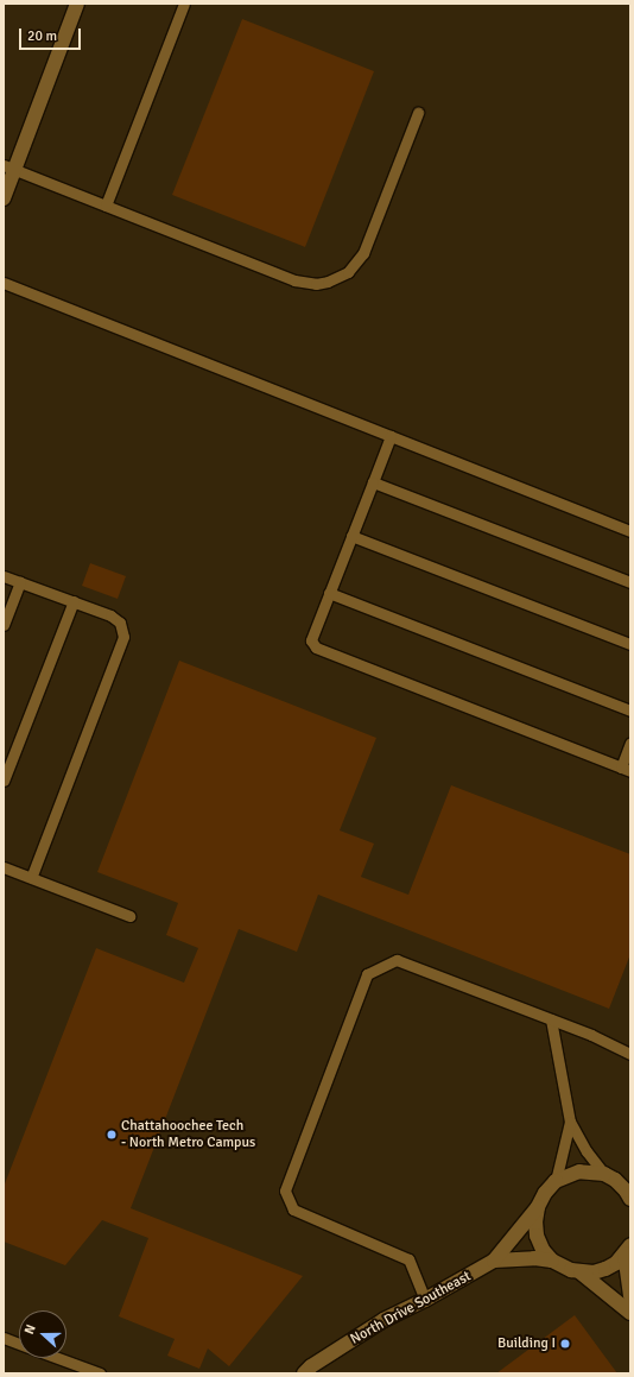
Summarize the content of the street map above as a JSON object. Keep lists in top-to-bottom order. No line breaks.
{"streets":{"street":["North Drive Southeast"]},"places":["Chattahoochee Tech - North Metro Campus","Building I"],"scale_bar":"20 m","north":"left"}
